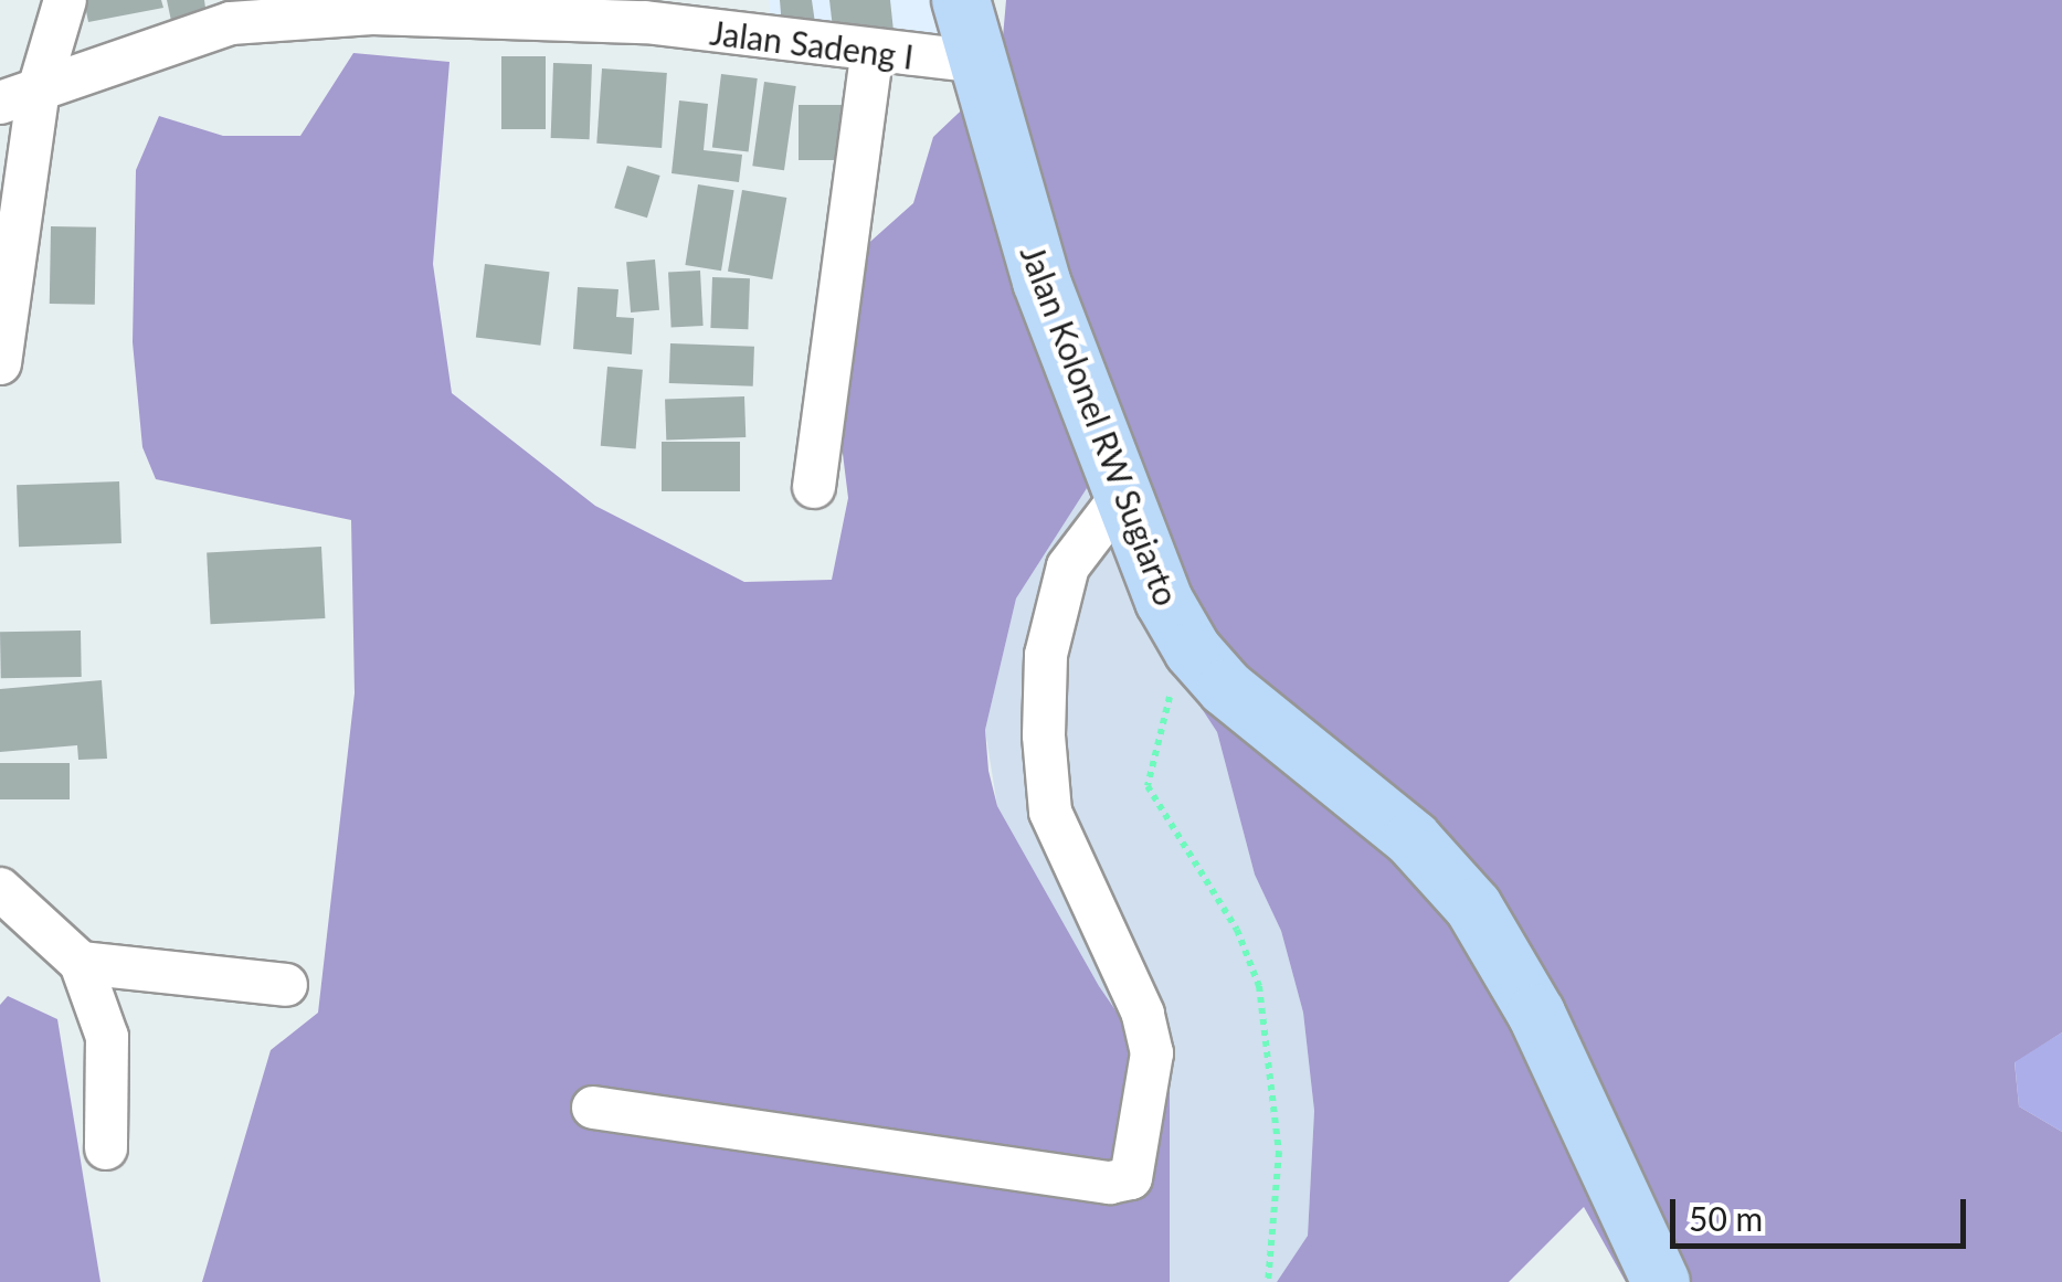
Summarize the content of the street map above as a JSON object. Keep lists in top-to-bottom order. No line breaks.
{"streets":{"main road":["Jalan Kolonel RW Sugiarto"],"street":["Jalan Sadeng I"]},"crossings":[["Jalan Sadeng I","Jalan Kolonel RW Sugiarto"]],"scale_bar":"50 m"}
